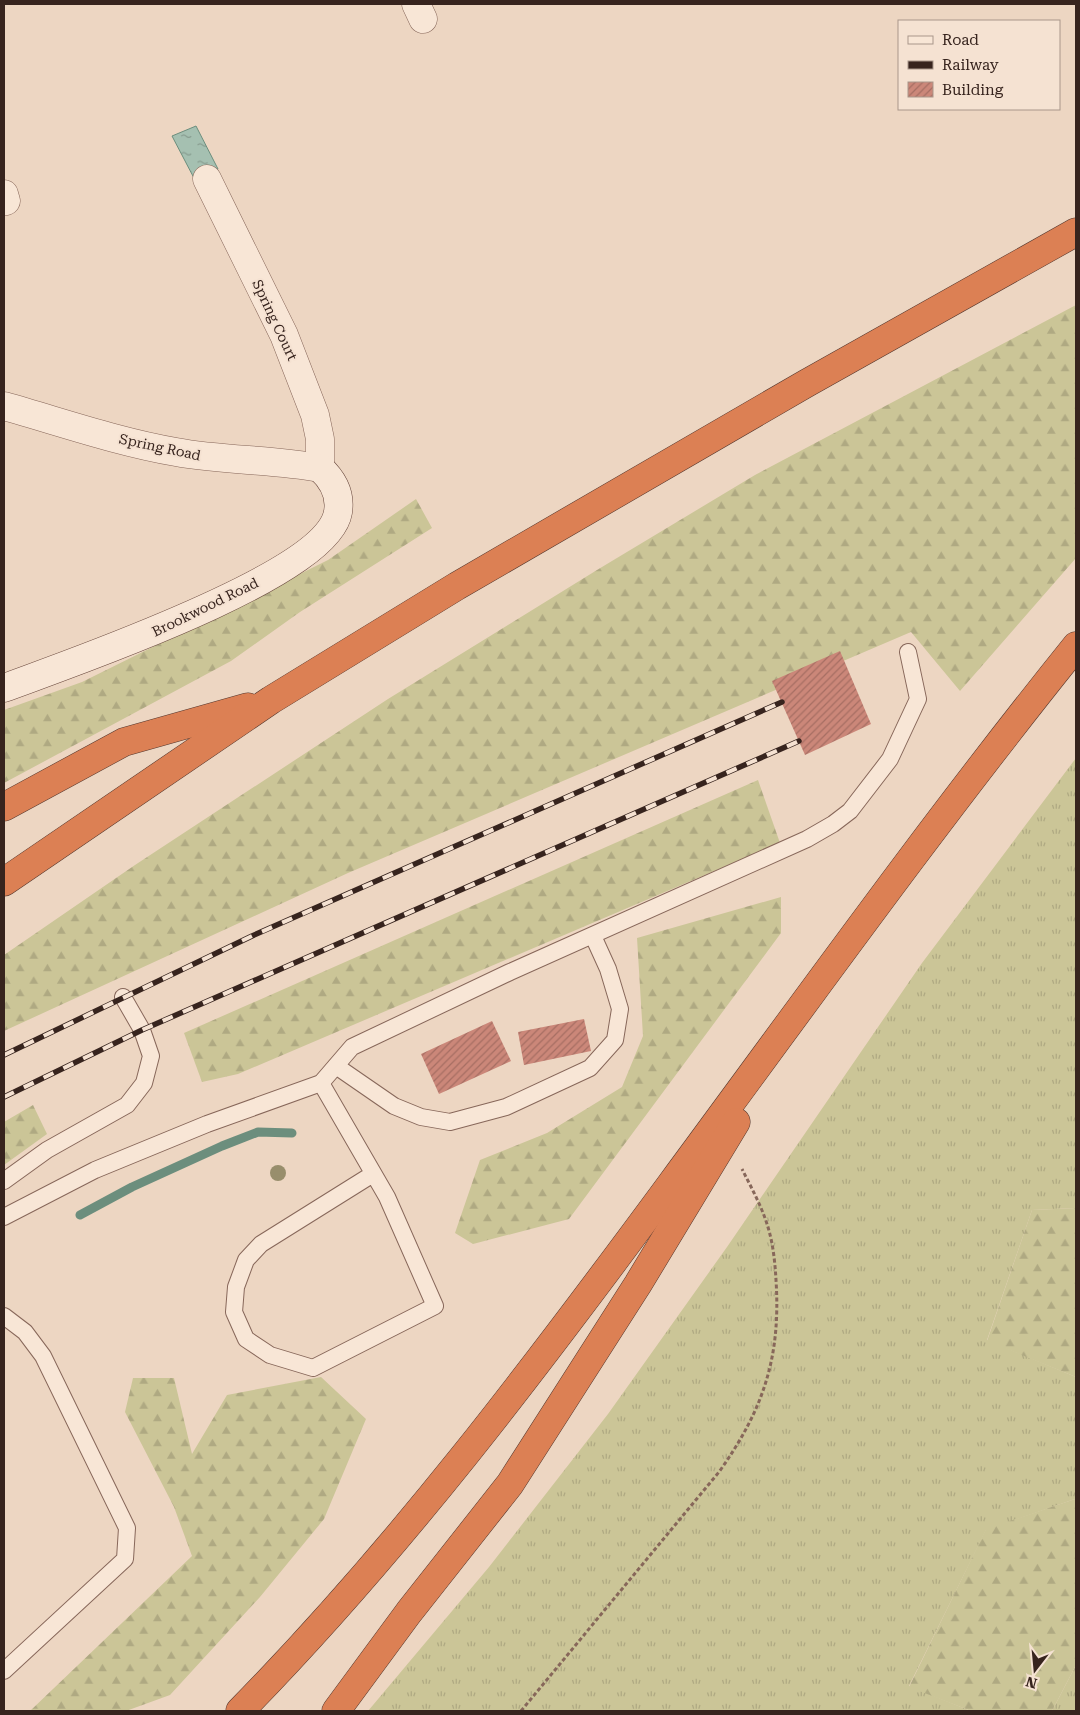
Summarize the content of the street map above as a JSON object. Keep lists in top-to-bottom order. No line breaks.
{"streets":{"street":["Spring Court","Spring Road","Brookwood Road"]},"crossings":[["Spring Court","Spring Road"],["Spring Court","Brookwood Road"],["Spring Road","Brookwood Road"]],"legend":["Road","Railway","Building"],"north":"bottom"}
